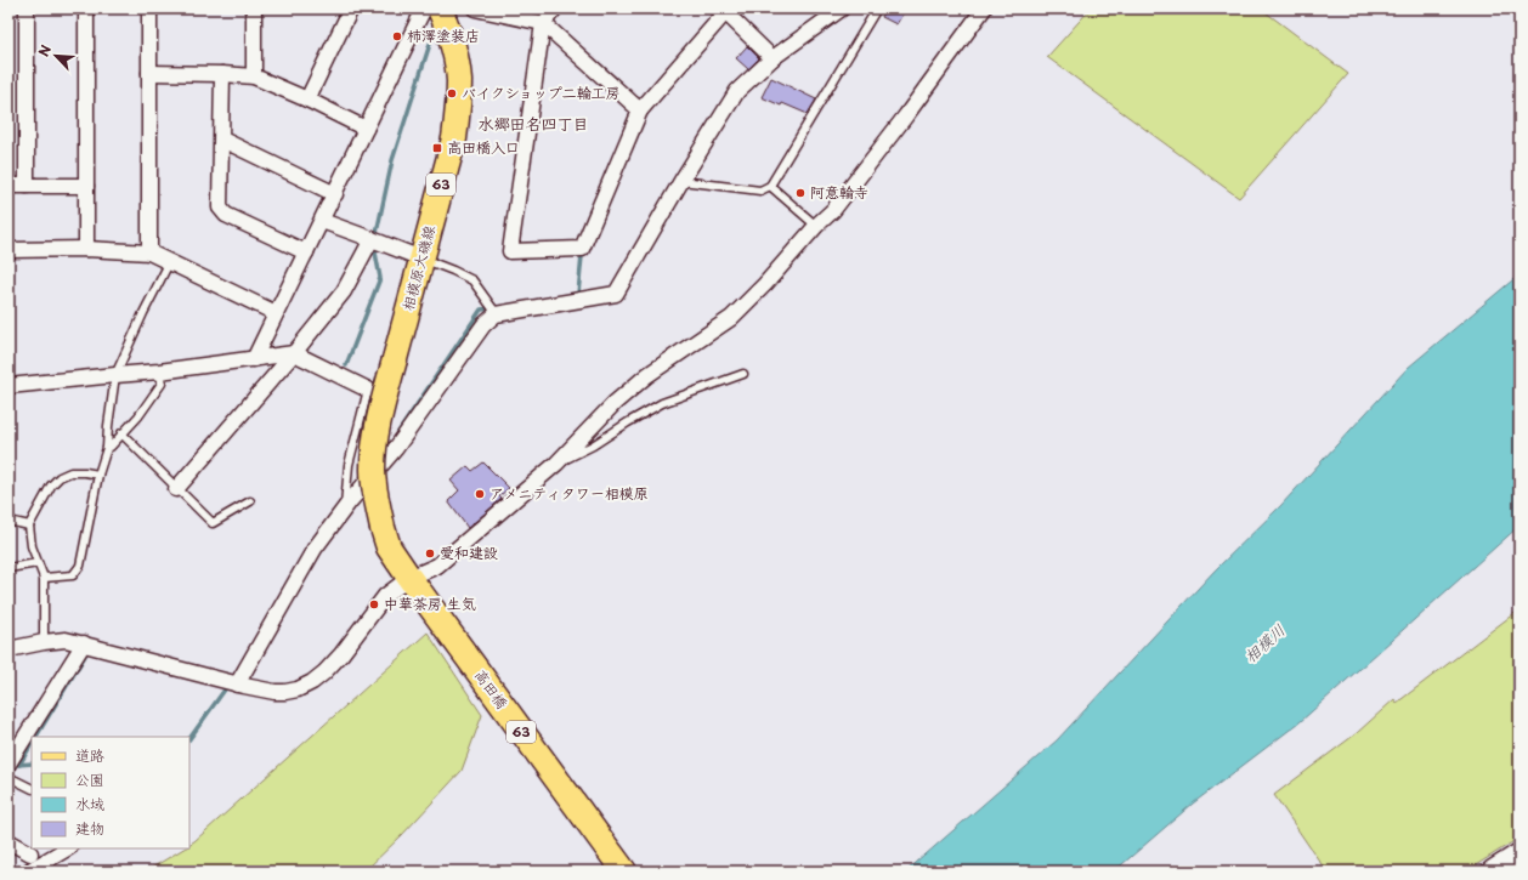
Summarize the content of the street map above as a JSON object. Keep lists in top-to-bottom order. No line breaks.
{"streets":{"main road":["63","相模原大磯線","高田橋"]},"crossings":[["相模原大磯線","高田橋"]],"districts":["水郷田名四丁目"],"water":["相模川"],"places":{"other":["柿澤塗装店","バイクショップ二輪工房","阿意輪寺","アメニティタワー相模原","愛和建設","中華茶房 生気"],"transit":["高田橋入口"]},"legend":["道路","公園","水域","建物"],"north":"top left"}
